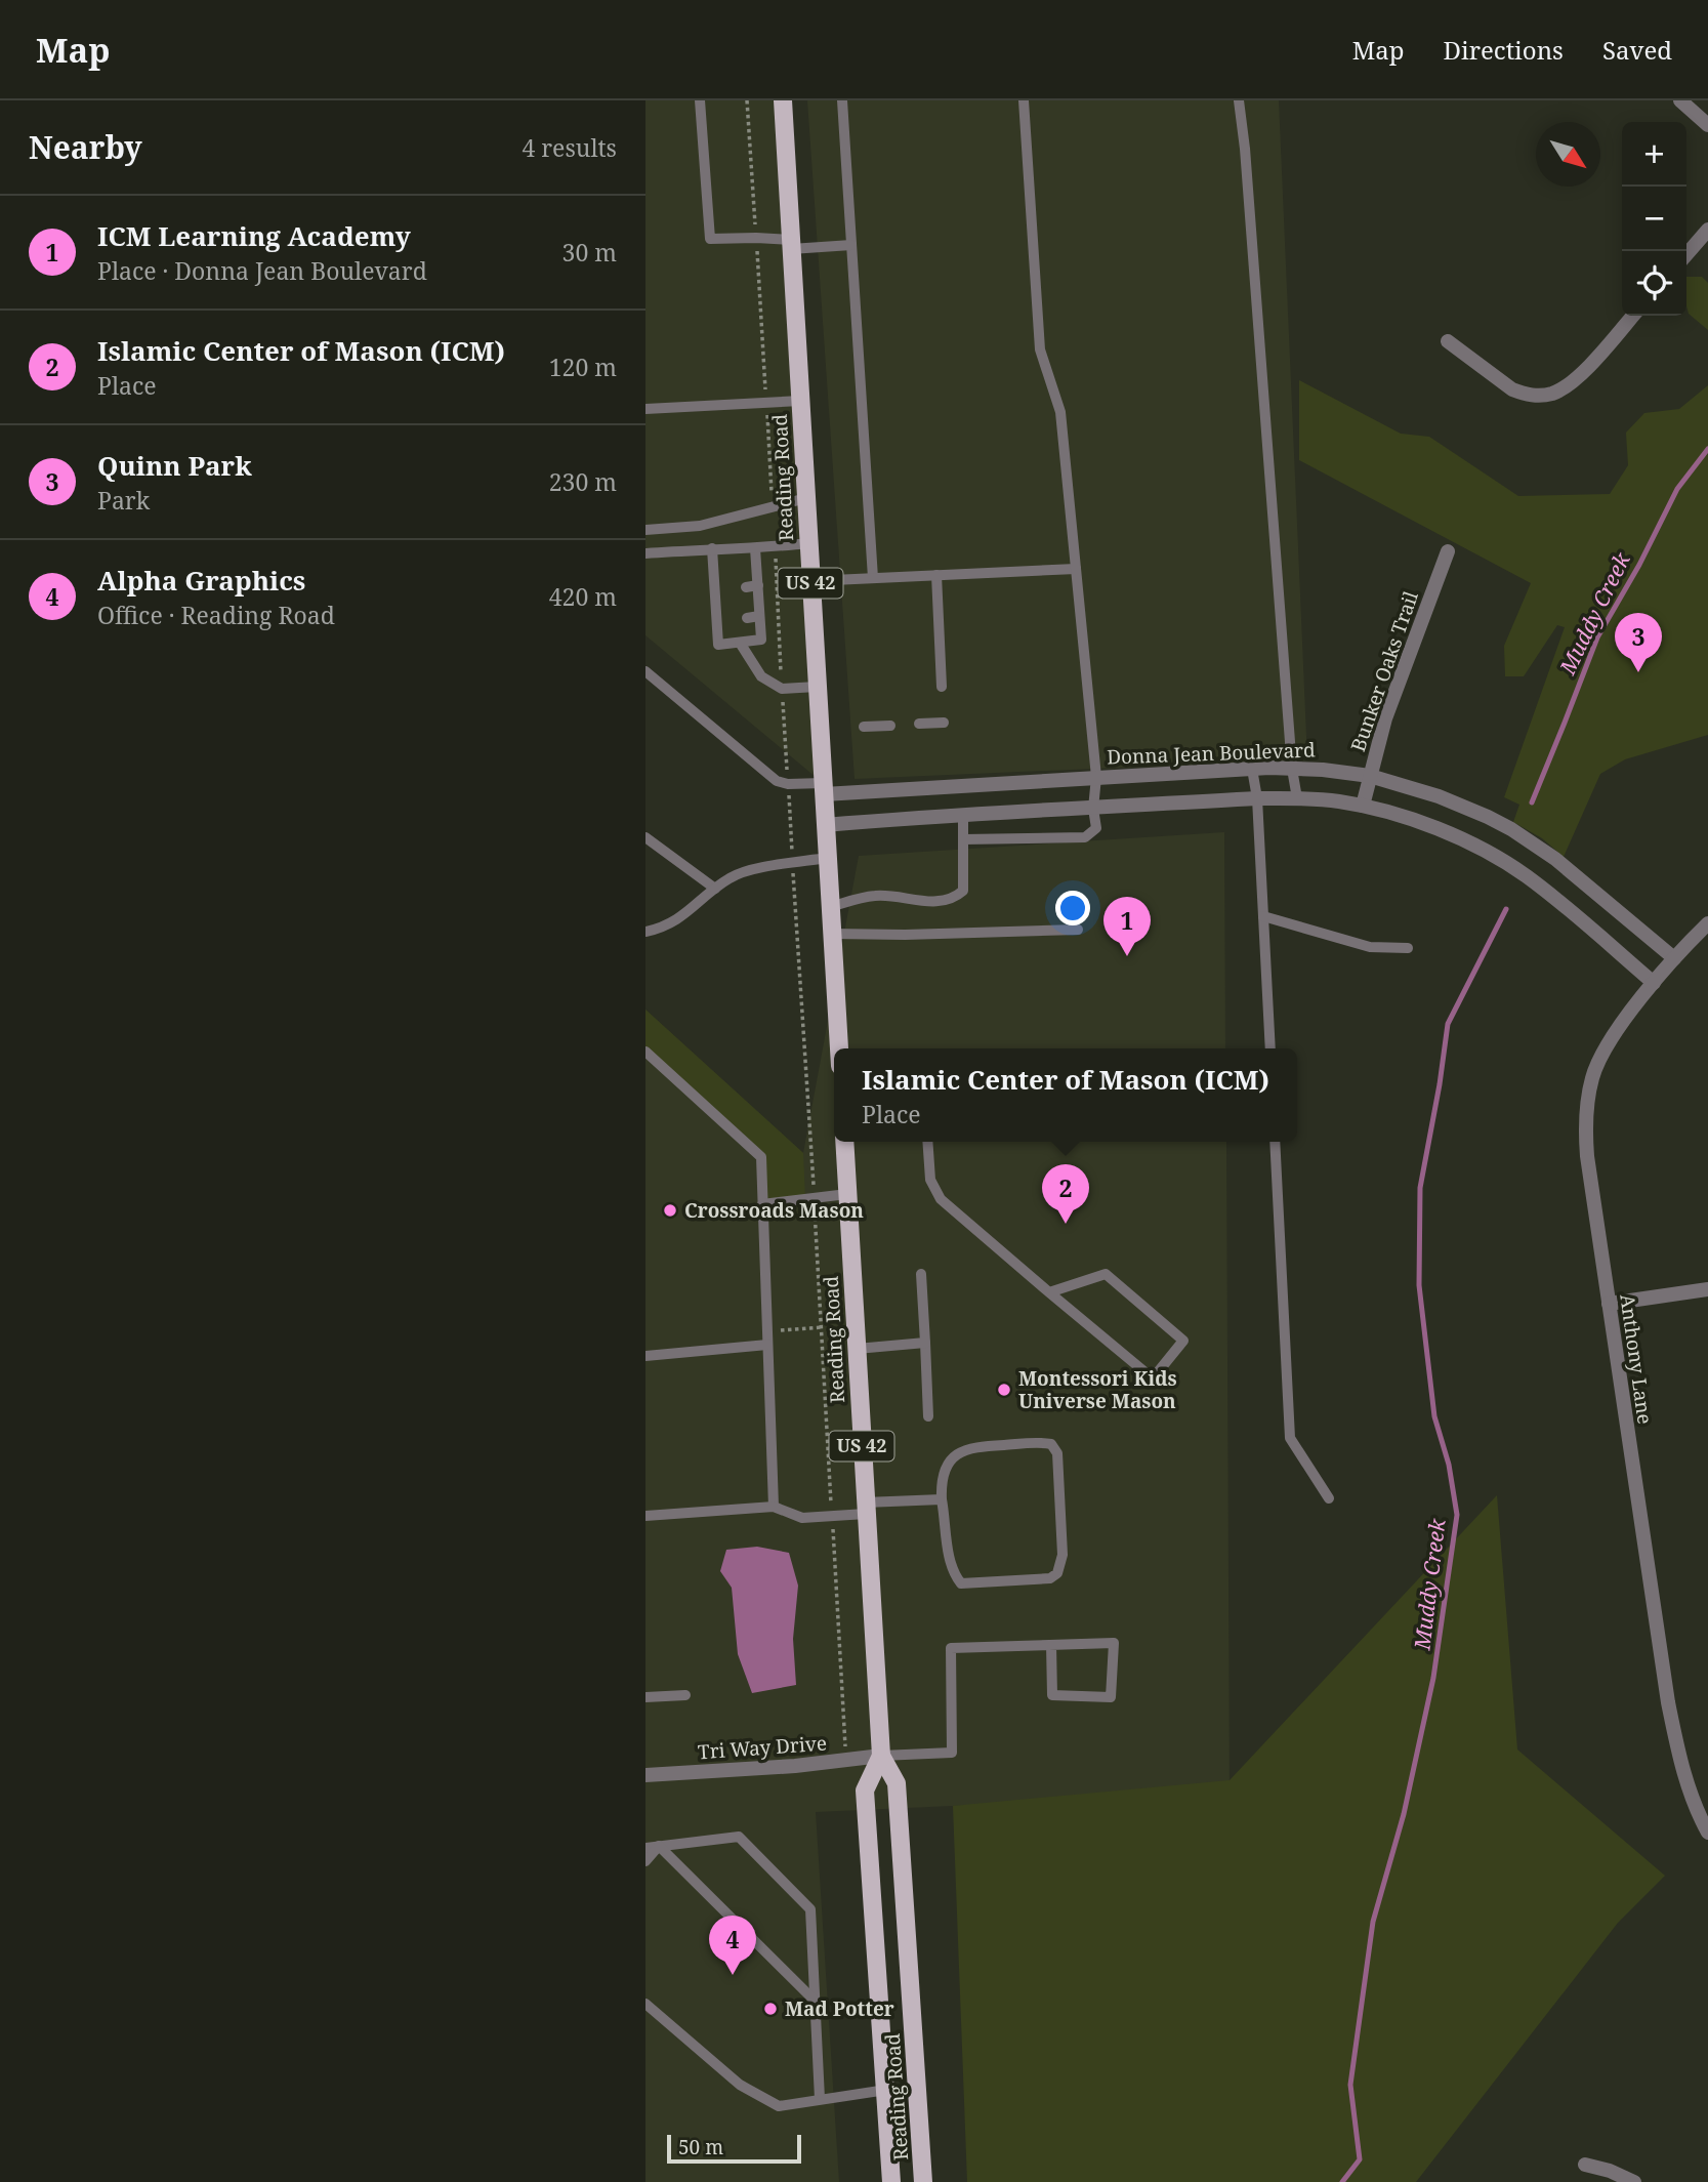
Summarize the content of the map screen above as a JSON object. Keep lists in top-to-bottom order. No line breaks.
{"streets":{"main road":["Reading Road","US 42"],"street":["Bunker Oaks Trail","Donna Jean Boulevard","Anthony Lane","Tri Way Drive"]},"crossings":[["Reading Road","Donna Jean Boulevard"],["Reading Road","Tri Way Drive"],["Bunker Oaks Trail","Donna Jean Boulevard"],["Donna Jean Boulevard","Anthony Lane"]],"water":["Muddy Creek"],"places":["Crossroads Mason","Montessori Kids Universe Mason","Mad Potter"],"scale_bar":"50 m","north":"bottom right","page":{"header":"Map","nav":["Map","Directions","Saved"],"heading":["Nearby","4 results"],"map_buttons":["+","−"],"list":[{"mark":"1","name":"ICM Learning Academy","note":"Place · Donna Jean Boulevard","value":"30 m"},{"mark":"2","name":"Islamic Center of Mason (ICM)","note":"Place","value":"120 m"},{"mark":"3","name":"Quinn Park","note":"Park","value":"230 m"},{"mark":"4","name":"Alpha Graphics","note":"Office · Reading Road","value":"420 m"}],"pins":["3","1","2","4"],"popup":["Islamic Center of Mason (ICM)","Place"],"scale":"50 m"}}
